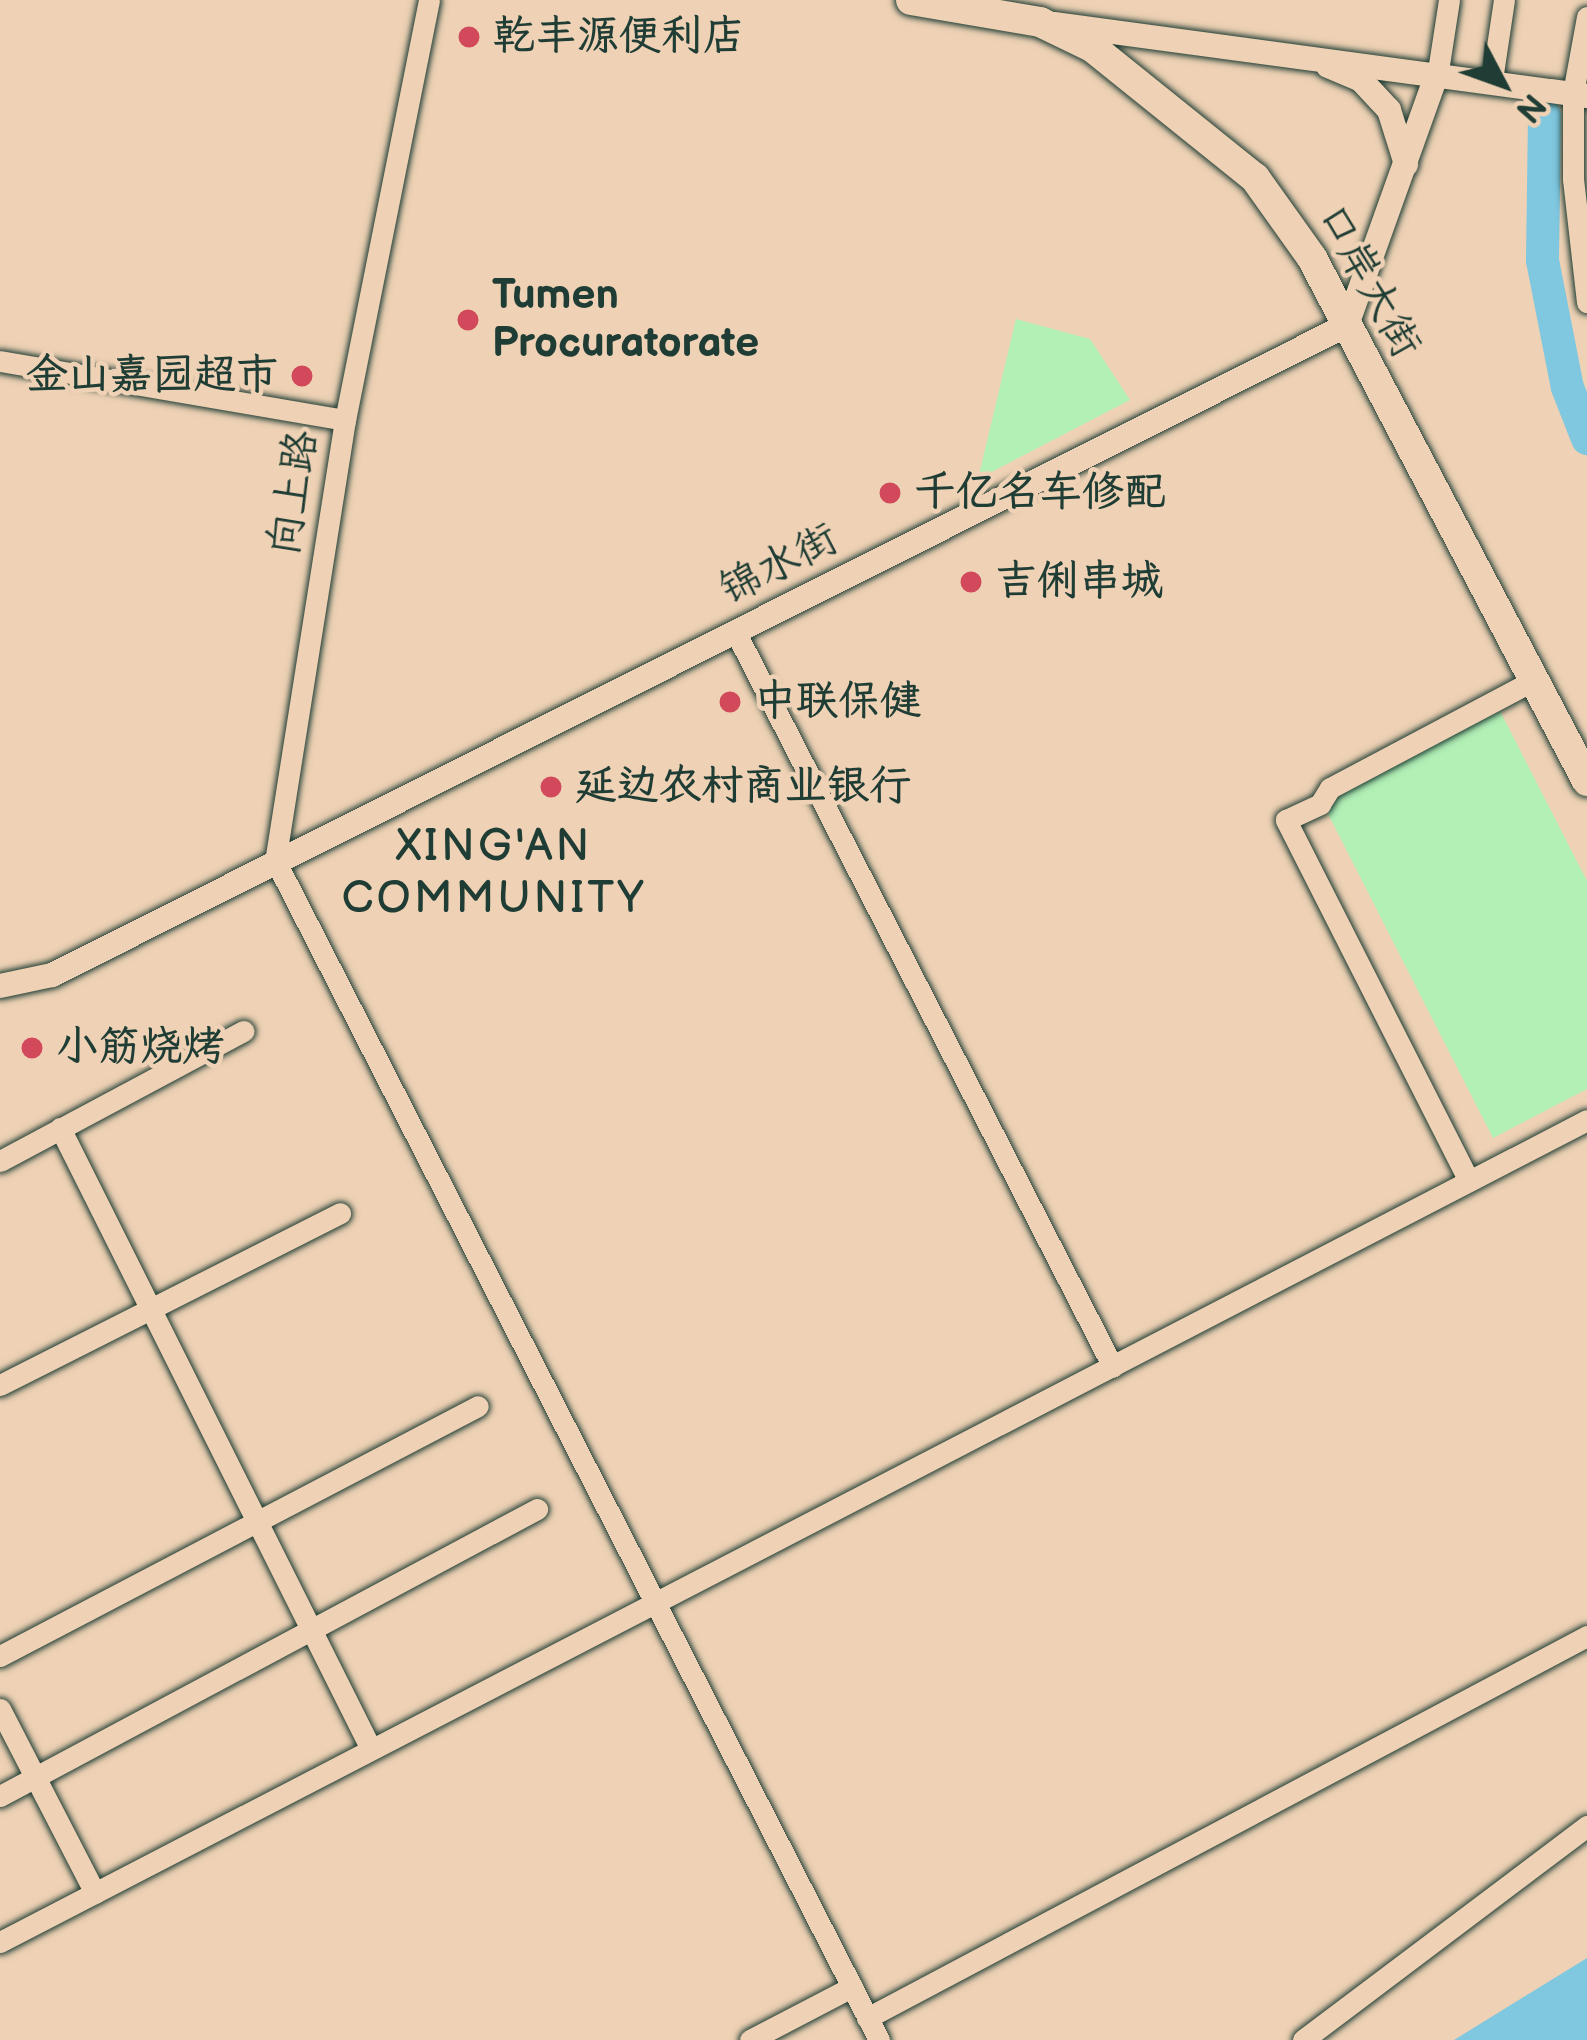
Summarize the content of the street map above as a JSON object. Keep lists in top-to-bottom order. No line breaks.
{"streets":{"highway":["口岸大街"],"main road":["锦水街"],"street":["向上路"]},"crossings":[["口岸大街","锦水街"],["向上路","锦水街"]],"districts":["XING'AN COMMUNITY"],"places":["乾丰源便利店","Tumen Procuratorate","金山嘉园超市","千亿名车修配","吉俐串城","中联保健","延边农村商业银行","小筋烧烤"],"north":"bottom right"}
